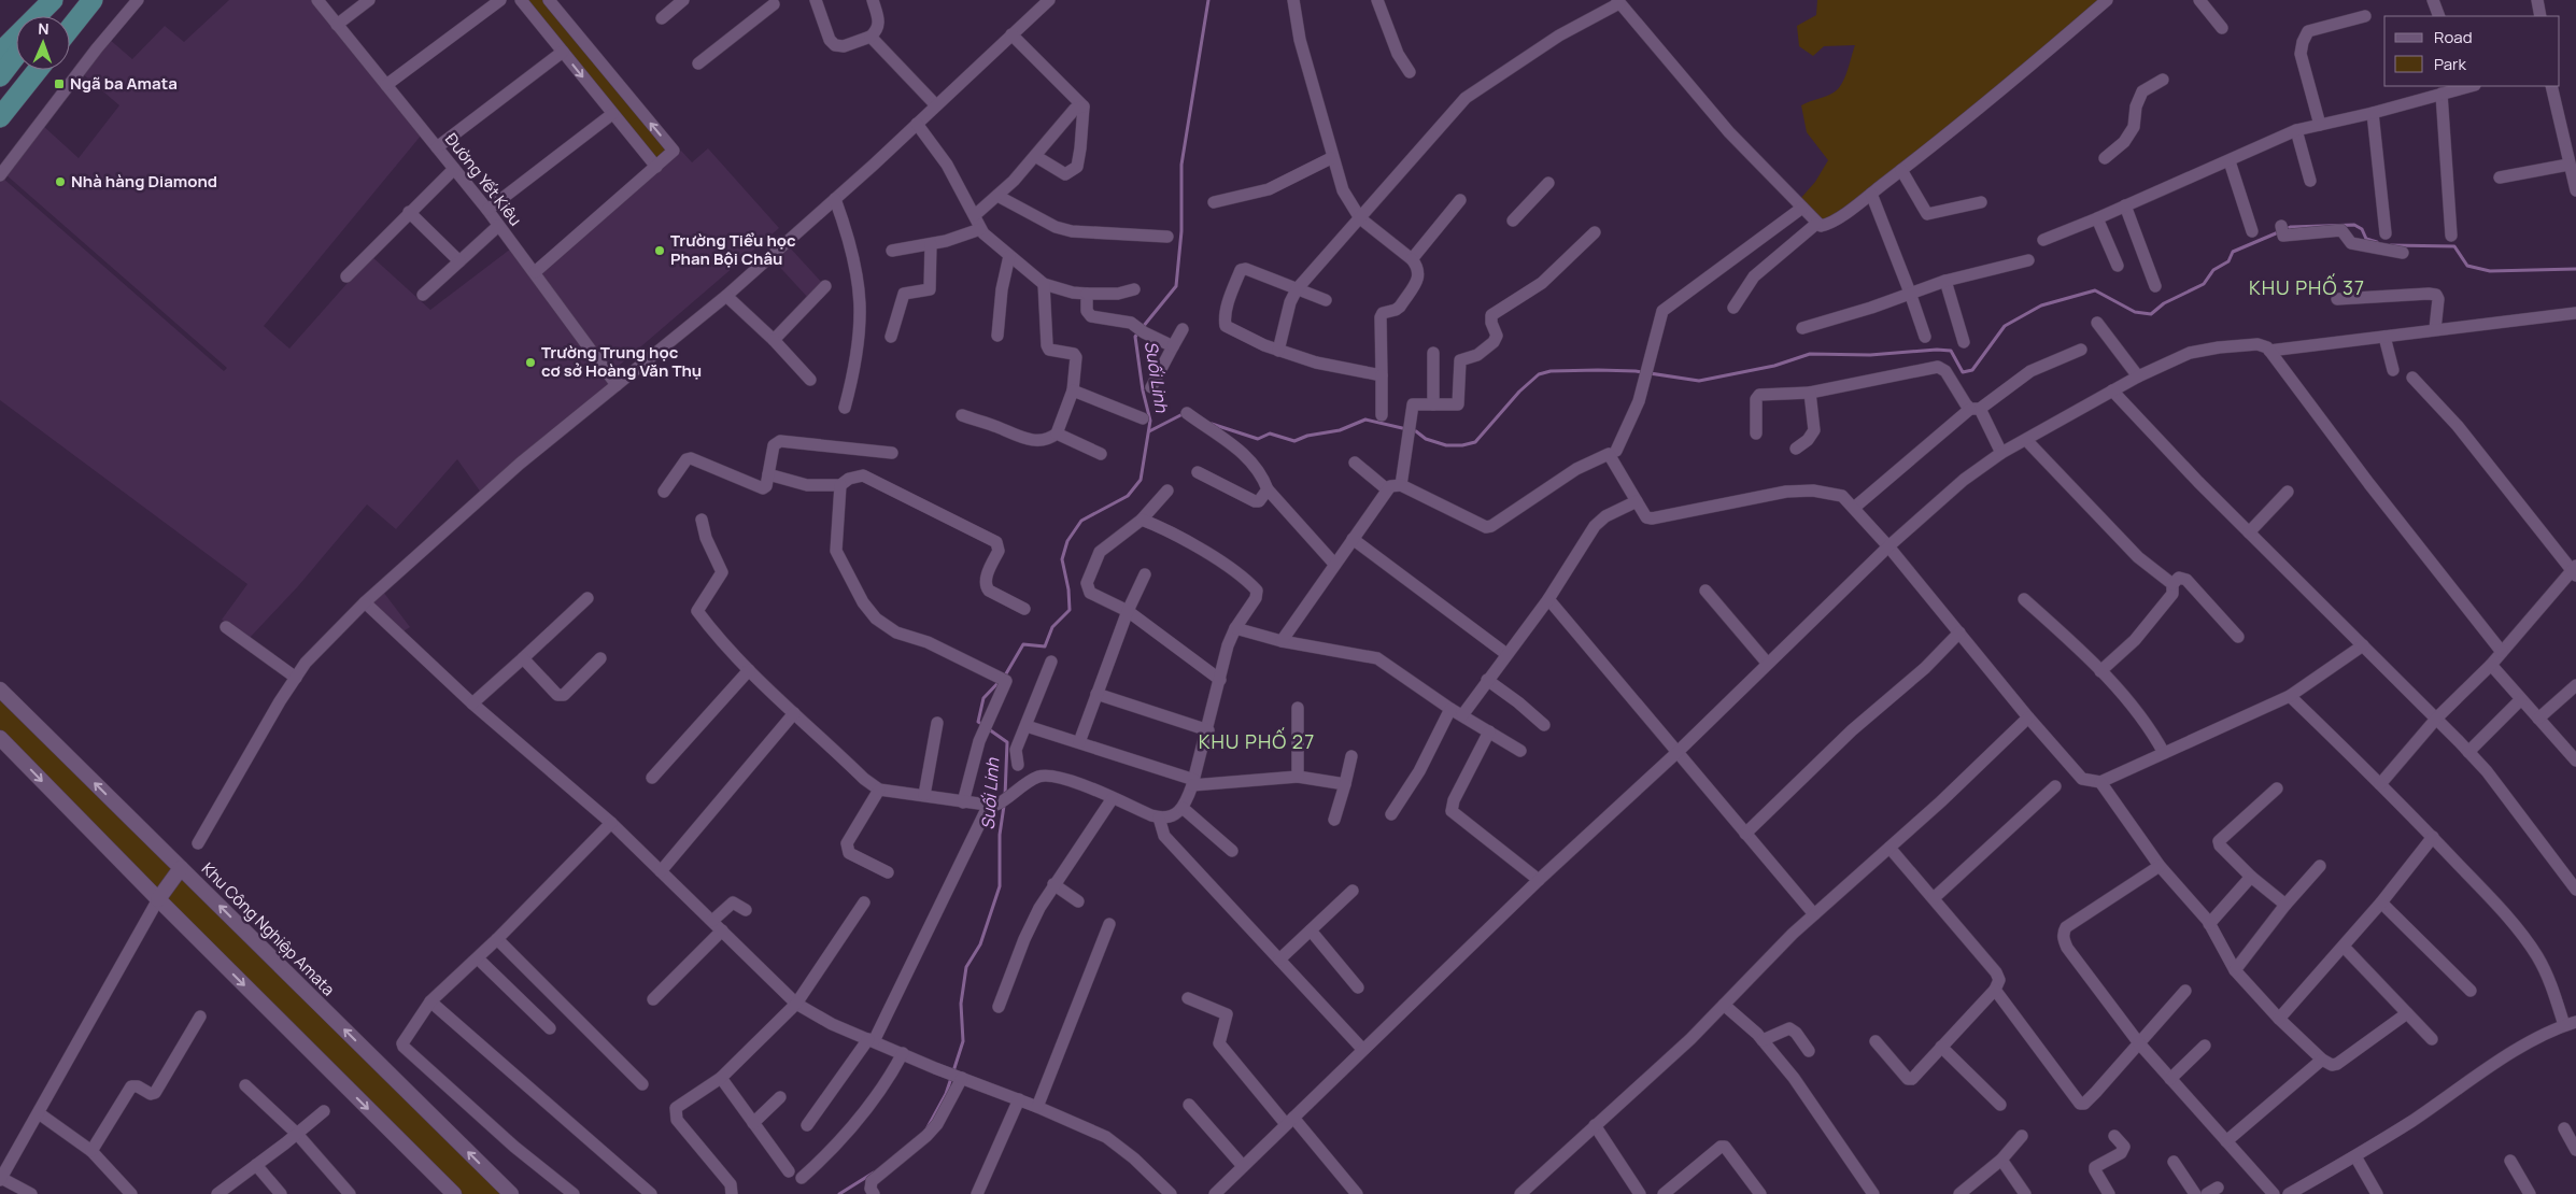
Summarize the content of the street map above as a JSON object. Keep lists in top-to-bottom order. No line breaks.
{"streets":{"street":["Đường Yết Kiêu","Khu Công Nghiệp Amata"]},"districts":["KHU PHỐ 37","KHU PHỐ 27"],"water":["Suối Linh"],"places":{"transit":["Ngã ba Amata"],"other":["Nhà hàng Diamond","Trường Tiểu học Phan Bội Châu","Trường Trung học cơ sở Hoàng Văn Thụ"]},"legend":["Road","Park"],"north":"top"}
